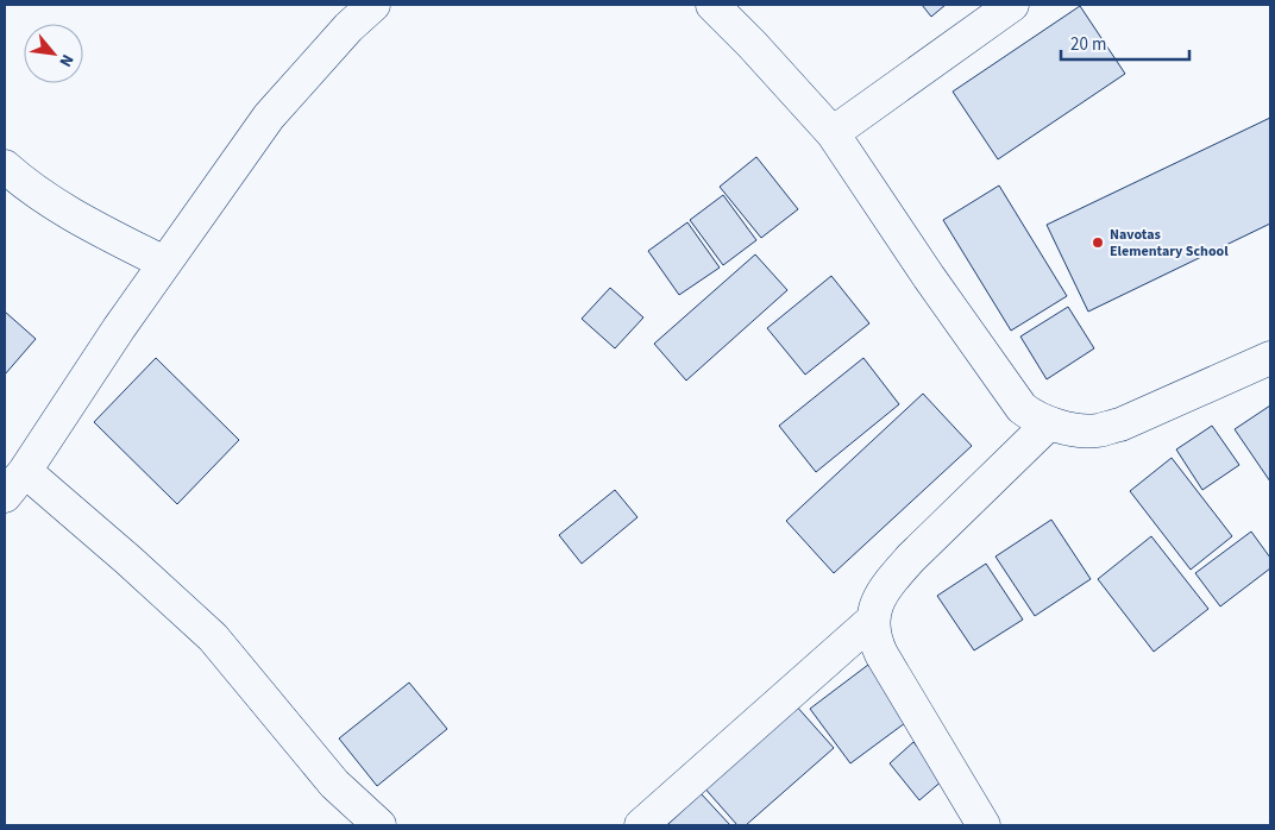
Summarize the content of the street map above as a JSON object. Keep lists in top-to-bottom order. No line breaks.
{"places":["Navotas Elementary School"],"scale_bar":"20 m","north":"bottom right"}
